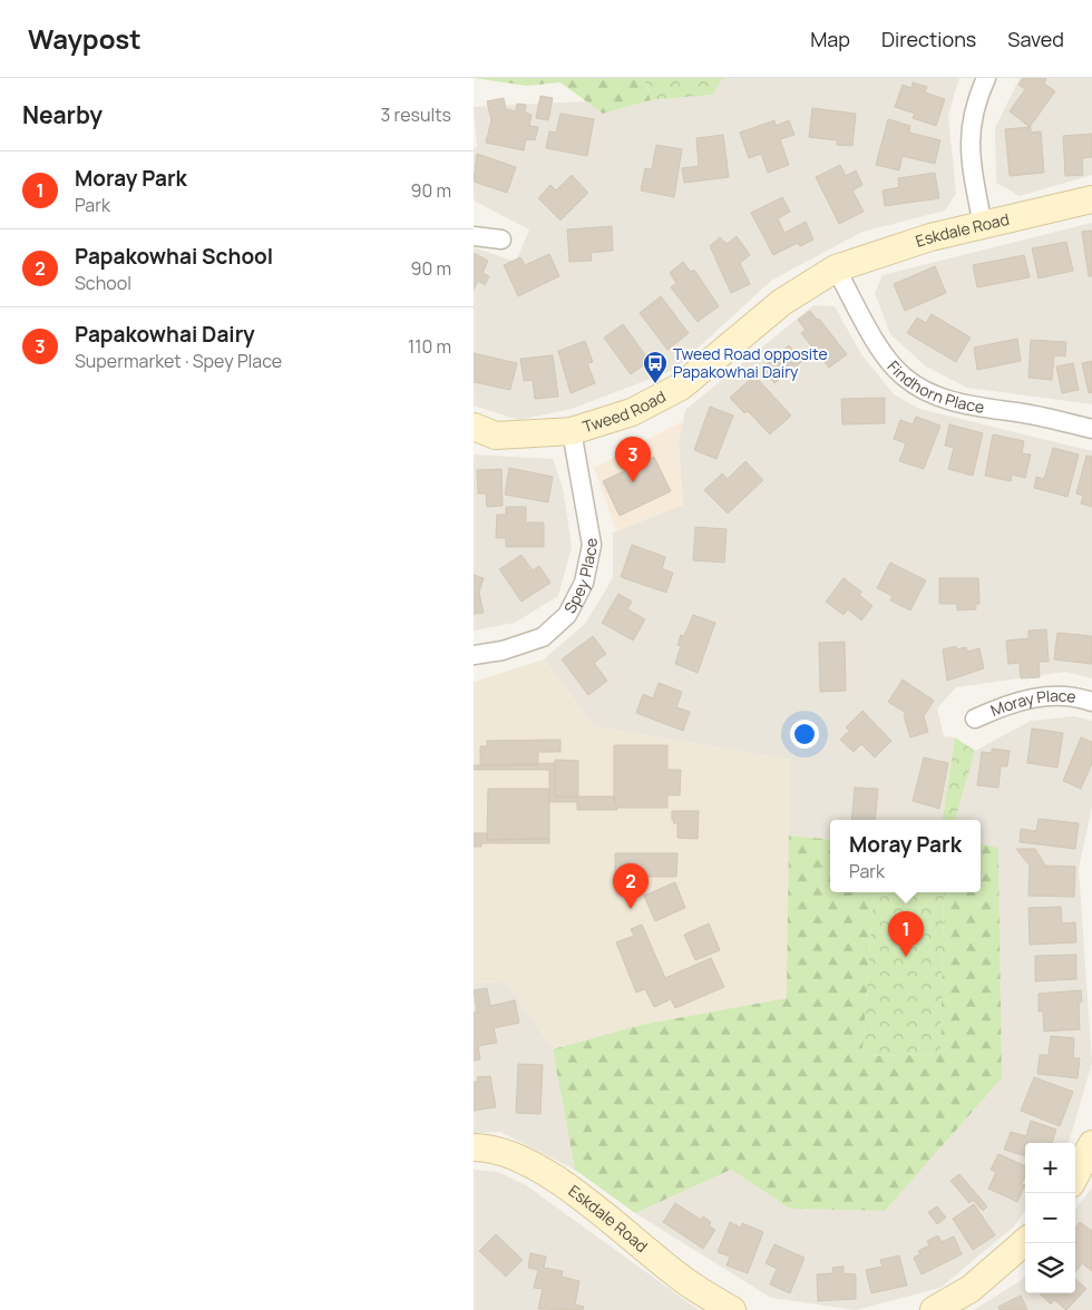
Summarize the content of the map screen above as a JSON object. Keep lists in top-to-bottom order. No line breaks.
{"streets":{"street":["Eskdale Road","Findhorn Place","Tweed Road","Spey Place","Moray Place"]},"crossings":[["Eskdale Road","Findhorn Place"],["Eskdale Road","Tweed Road"],["Findhorn Place","Tweed Road"],["Tweed Road","Spey Place"]],"places":{"bus stop":["Tweed Road opposite Papakowhai Dairy"]},"page":{"header":"Waypost","nav":["Map","Directions","Saved"],"heading":["Nearby","3 results"],"list":[{"mark":"1","name":"Moray Park","note":"Park","value":"90 m"},{"mark":"2","name":"Papakowhai School","note":"School","value":"90 m"},{"mark":"3","name":"Papakowhai Dairy","note":"Supermarket · Spey Place","value":"110 m"}],"pins":["3","2","1"],"popup":["Moray Park","Park"],"map_buttons":["+","−"]}}
